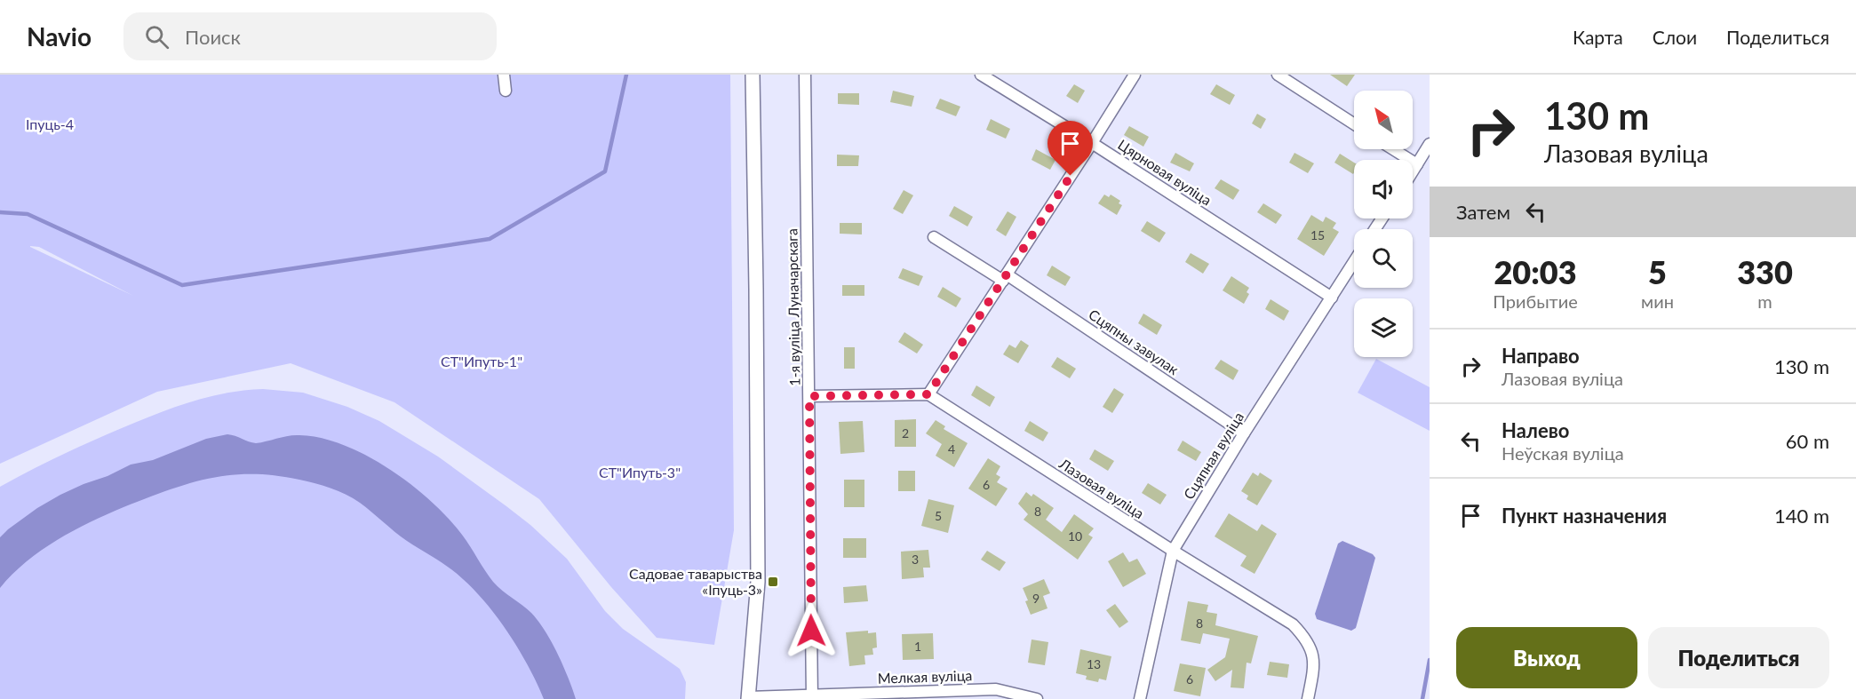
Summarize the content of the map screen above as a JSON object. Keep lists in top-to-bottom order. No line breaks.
{"streets":{"street":["Цярновая вуліца","1-я вуліца Луначарскага","Сцяпны завулак","Сцяпная вуліца","Лазовая вуліца","Мелкая вуліца"]},"crossings":[["Цярновая вуліца","Сцяпная вуліца"],["1-я вуліца Луначарскага","Мелкая вуліца"],["Сцяпны завулак","Сцяпная вуліца"],["Сцяпная вуліца","Лазовая вуліца"]],"parks":["Іпуць-4","СТ\"Ипуть-1\"","СТ\"Ипуть-3\""],"places":{"transit":["Садовае таварыства «Іпуць-3»"]},"house_numbers":["15","2","4","6","8","5","10","3","9","8","1","13","6"],"north":"top left","page":{"header":"Navio","search":"Поиск","nav":["Карта","Слои","Поделиться"],"turn":["130 m","Лазовая вуліца"],"then":"Затем","eta":["20:03","Прибытие","5","мин","330","m"],"list":[{"name":"Направо","note":"Лазовая вуліца","value":"130 m"},{"name":"Налево","note":"Неўская вуліца","value":"60 m"},{"name":"Пункт назначения","value":"140 m"}],"buttons":["Выход","Поделиться"]}}
